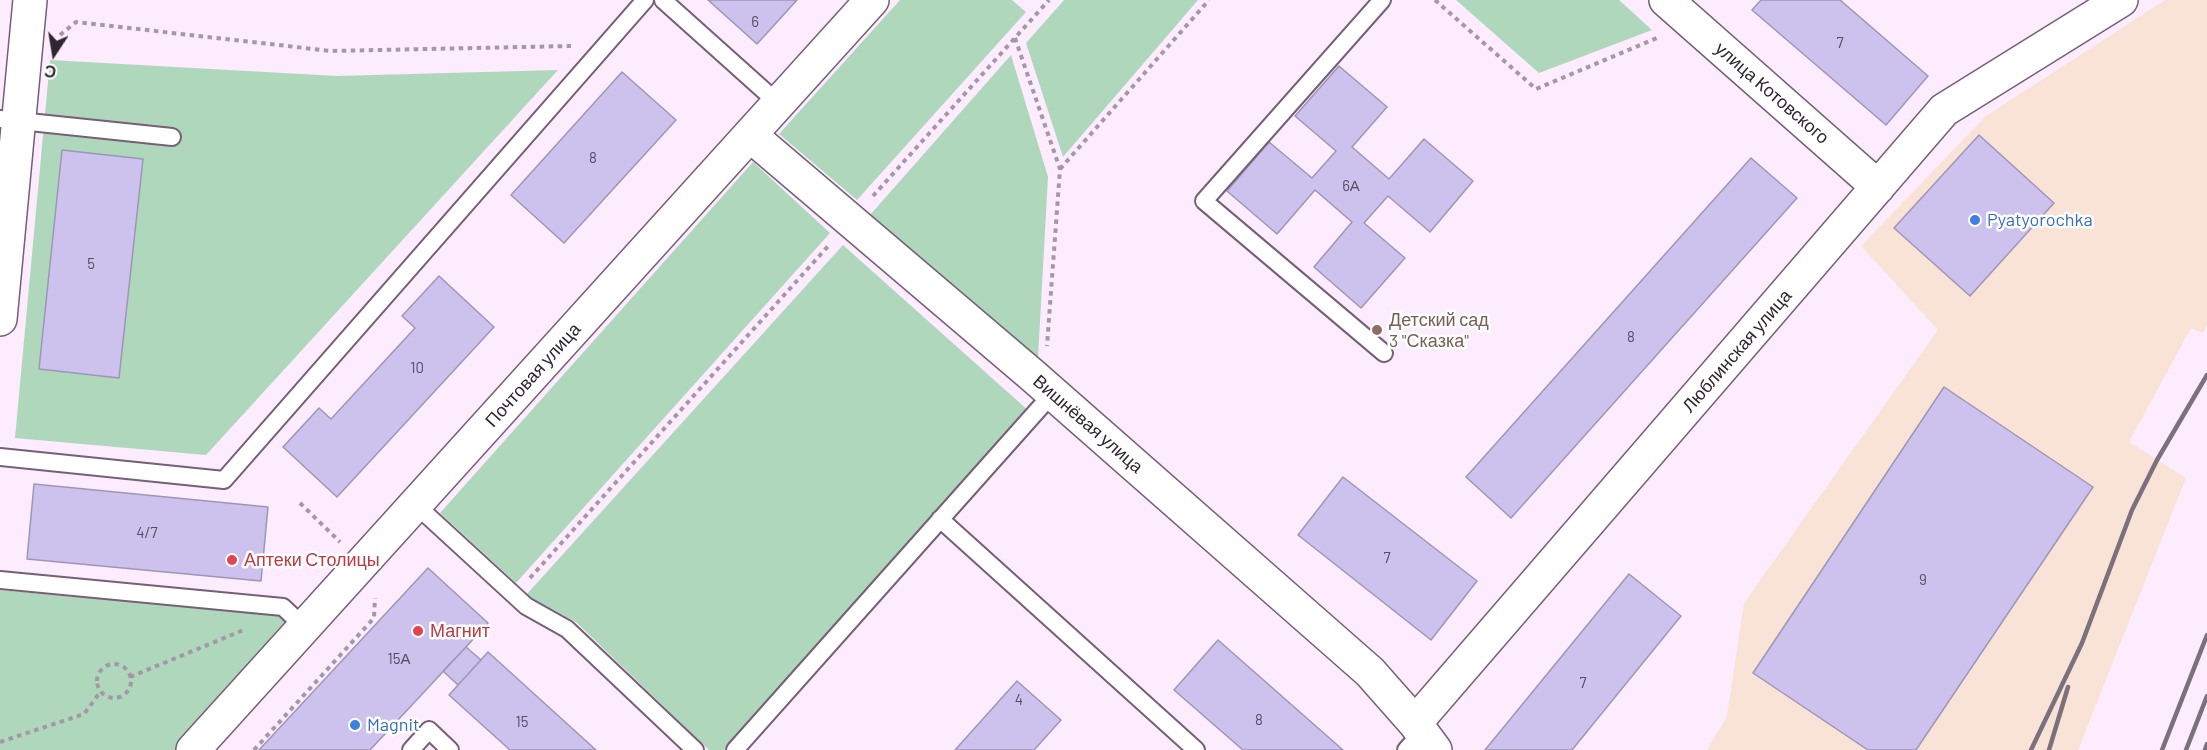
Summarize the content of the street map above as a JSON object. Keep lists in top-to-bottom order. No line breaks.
{"streets":{"street":["улица Котовского","Люблинская улица","Почтовая улица","Вишнёвая улица"]},"crossings":[["улица Котовского","Люблинская улица"],["Люблинская улица","Вишнёвая улица"],["Почтовая улица","Вишнёвая улица"]],"places":["Pyatyorochka","Детский сад 3 \"Сказка\"","Аптеки Столицы","Магнит","Magnit"],"house_numbers":["6","7","8","6А","5","8","10","4/7","7","9","15А","7","4","8","15"],"north":"bottom"}
